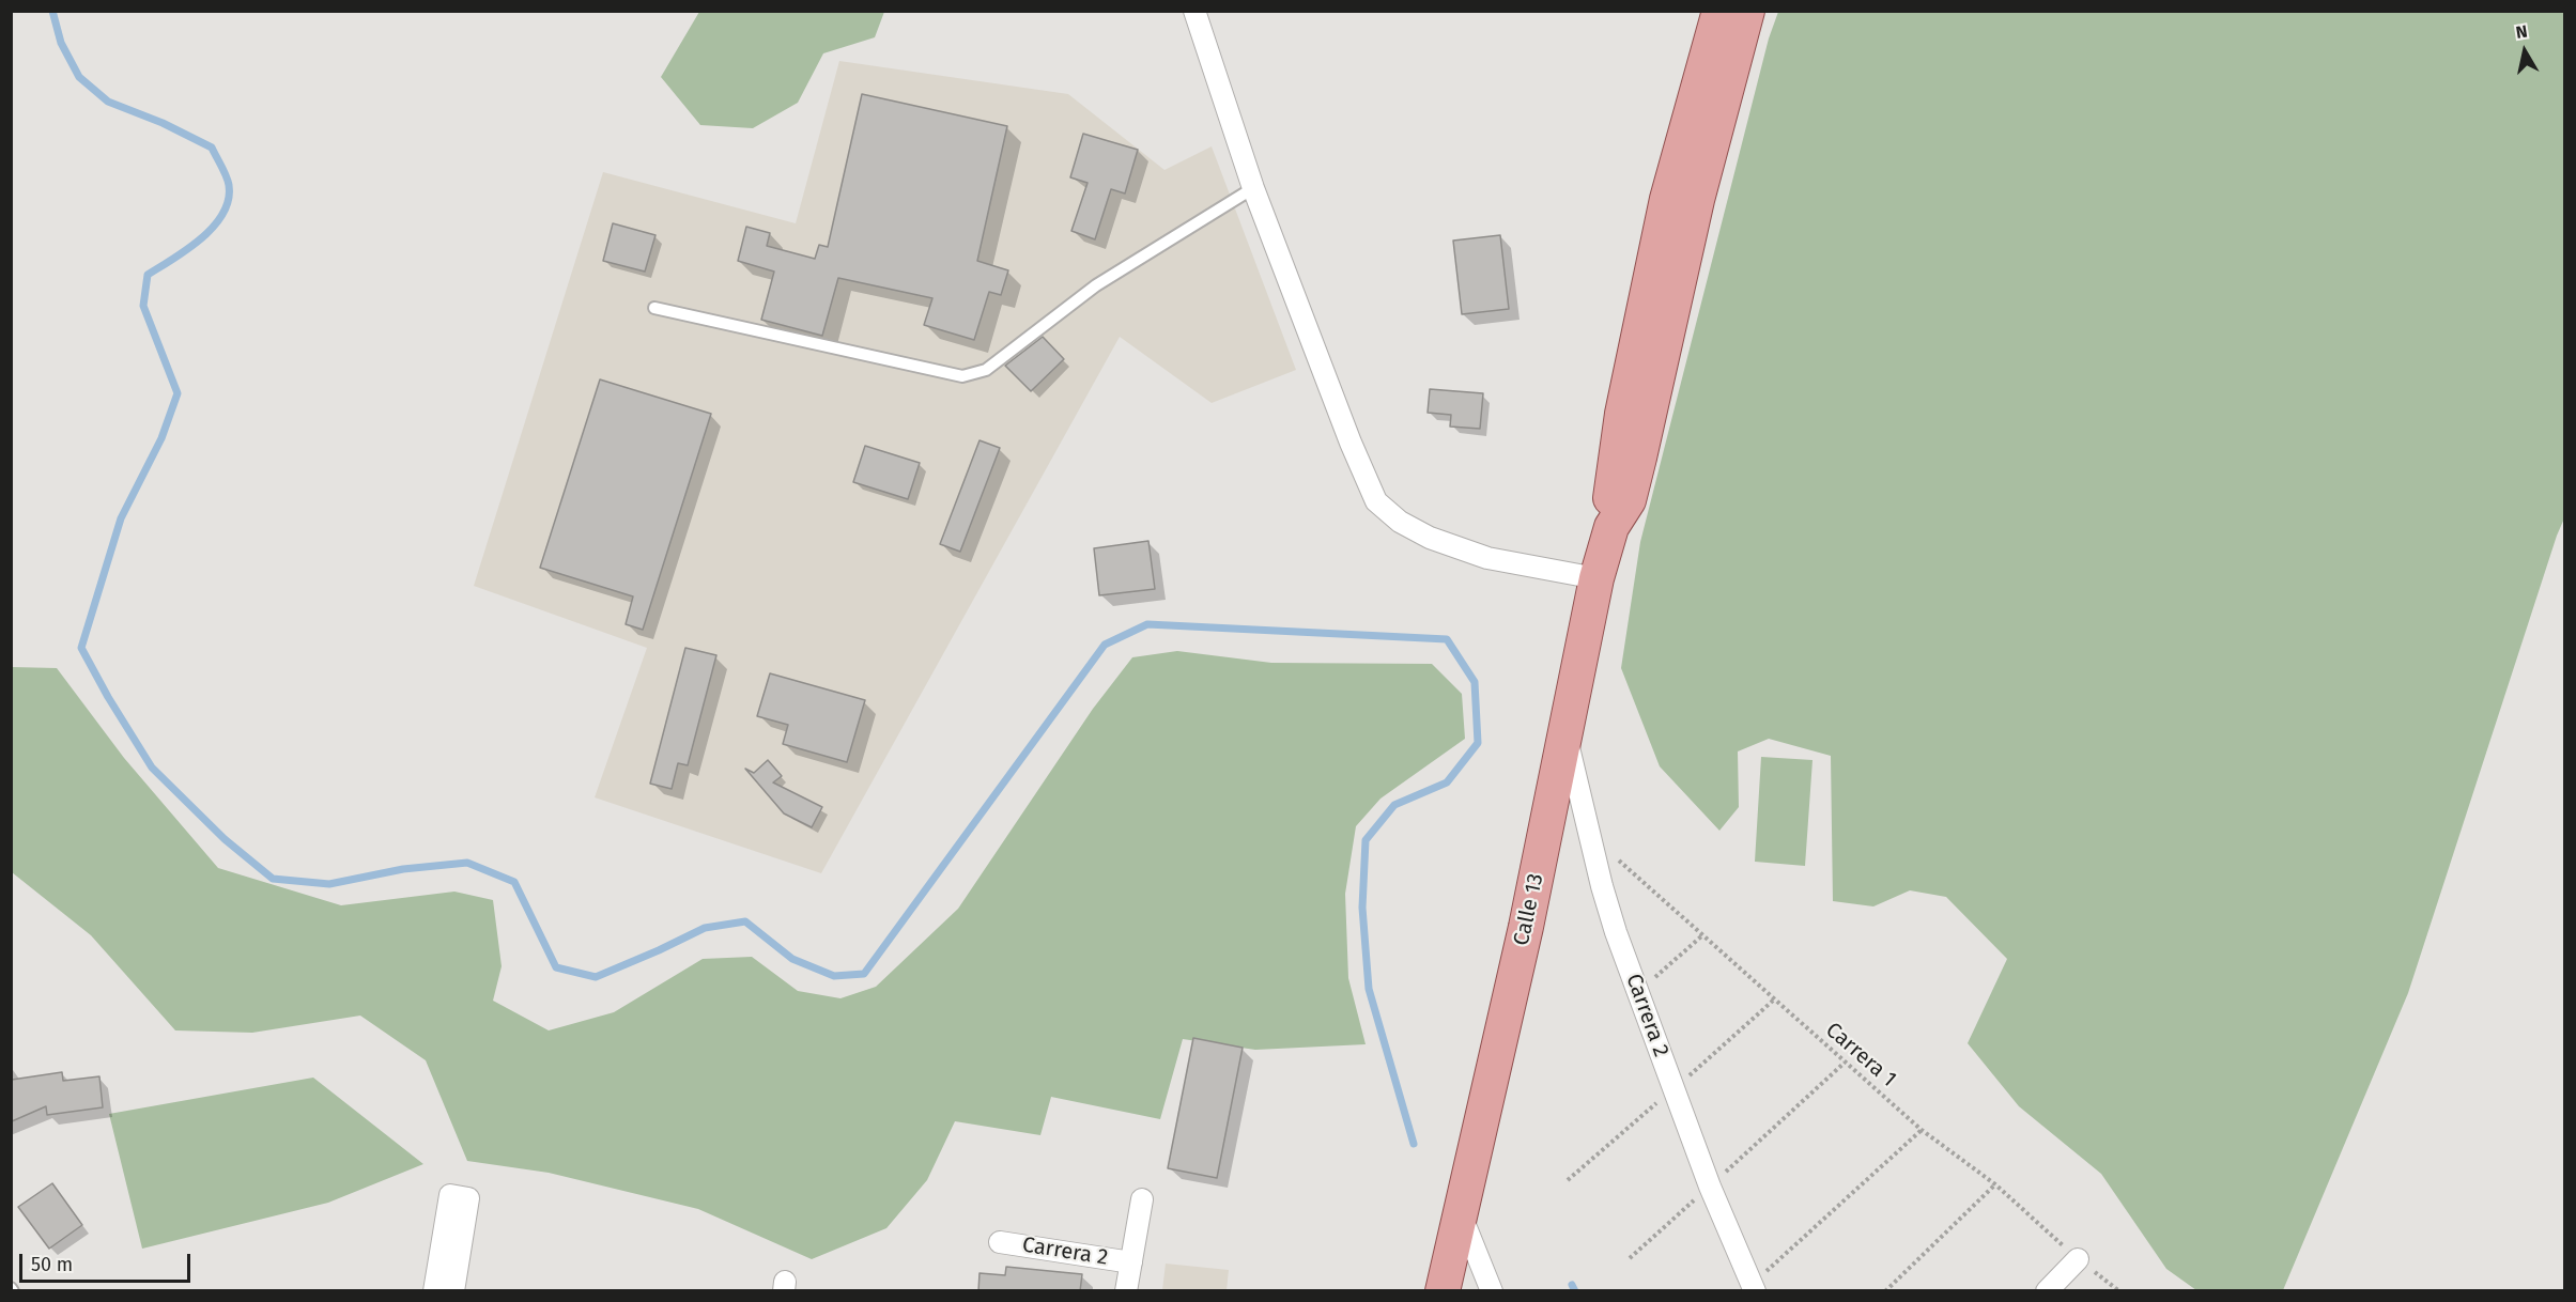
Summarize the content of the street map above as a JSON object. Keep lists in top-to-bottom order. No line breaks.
{"streets":{"main road":["Calle 13"],"street":["Carrera 2"],"path":["Carrera 1"]},"crossings":[["Calle 13","Carrera 2"],["Carrera 2","Carrera 1"]],"scale_bar":"50 m","north":"top"}
